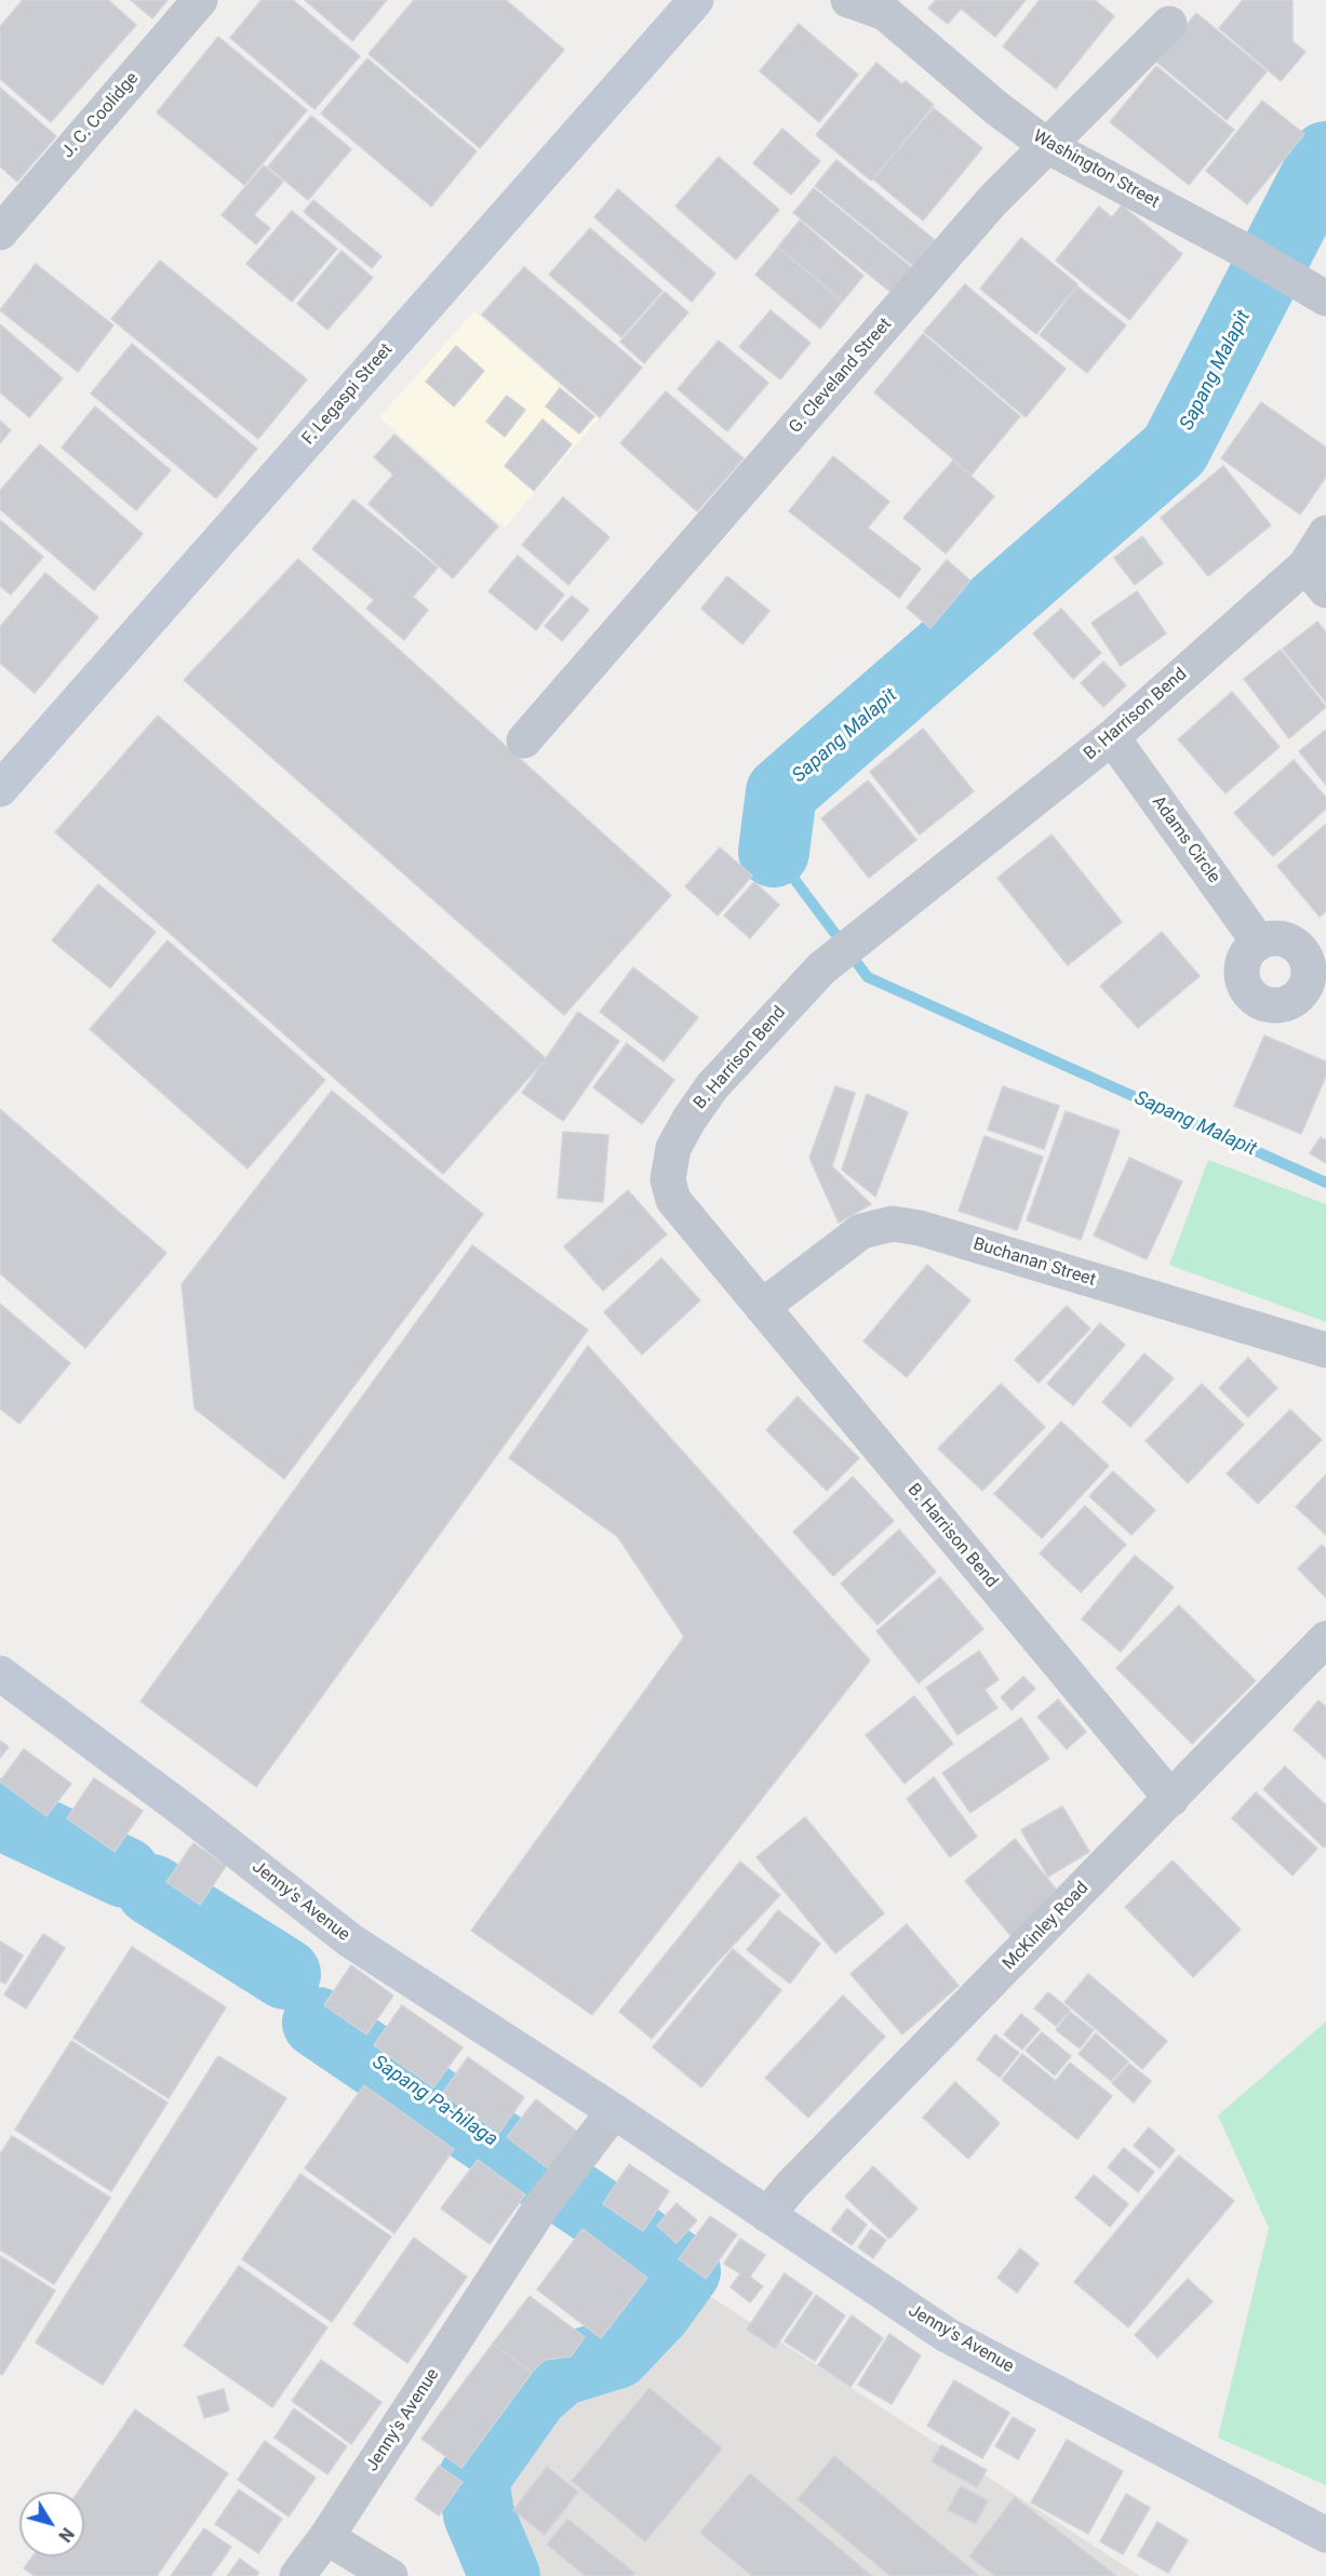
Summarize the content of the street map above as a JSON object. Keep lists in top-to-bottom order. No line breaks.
{"streets":{"street":["J. C. Coolidge","Washington Street","G. Cleveland Street","F. Legaspi Street","B. Harrison Bend","Adams Circle","Buchanan Street","Jenny's Avenue","McKinley Road"]},"crossings":[["Washington Street","G. Cleveland Street"],["B. Harrison Bend","Adams Circle"],["B. Harrison Bend","Buchanan Street"],["B. Harrison Bend","McKinley Road"],["Jenny's Avenue","McKinley Road"]],"water":["Sapang Malapit","Sapang Pa-hilaga"],"north":"bottom right"}
